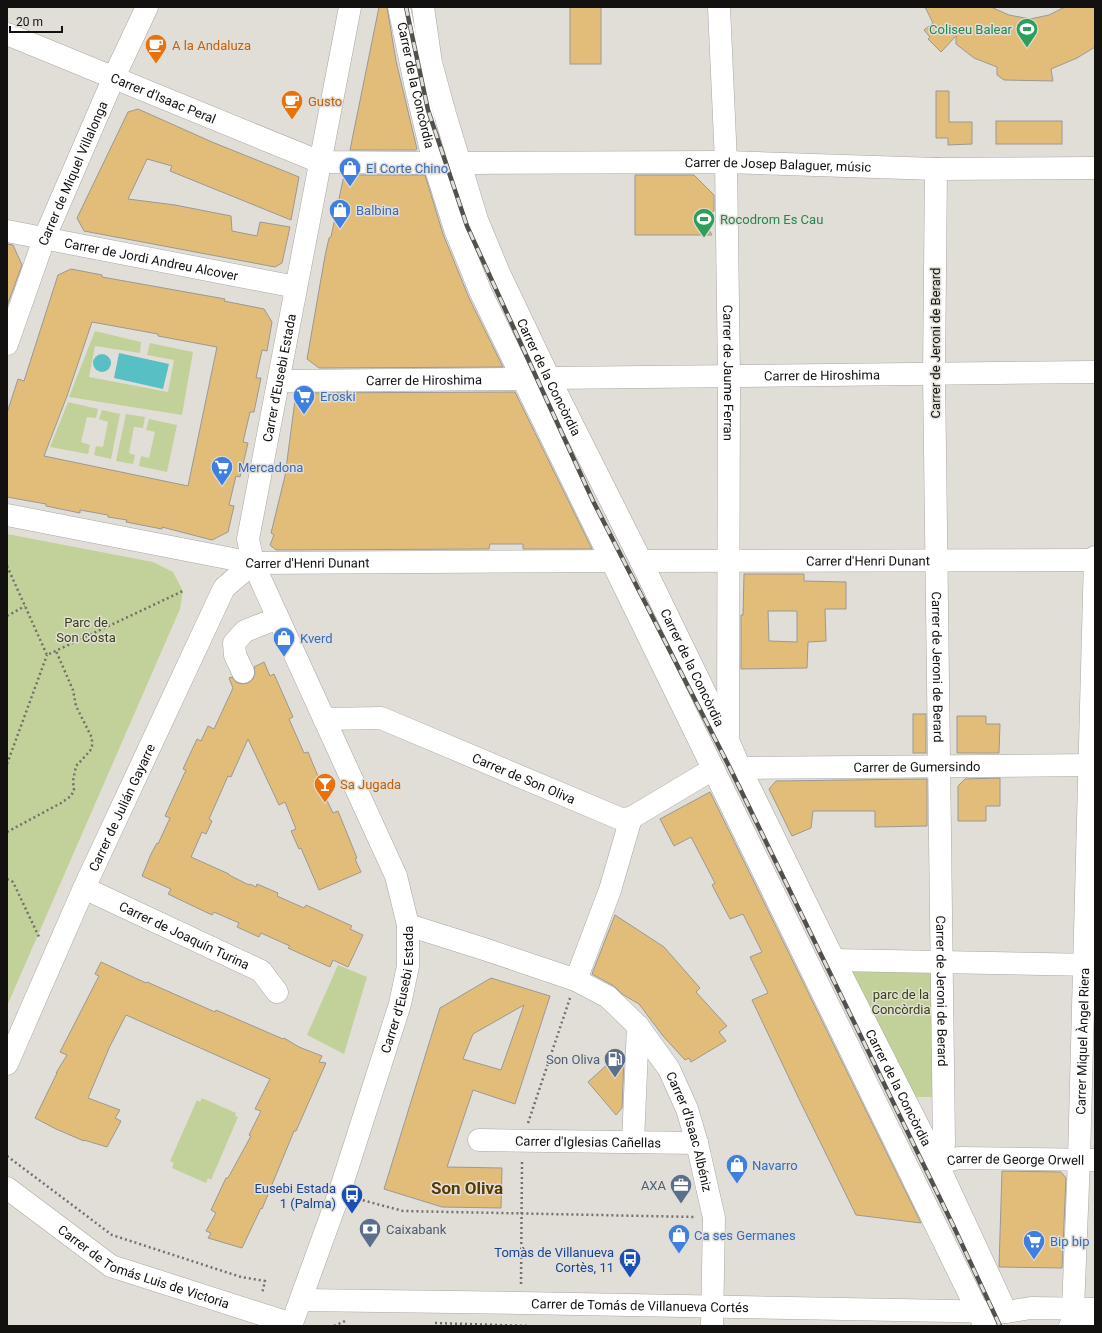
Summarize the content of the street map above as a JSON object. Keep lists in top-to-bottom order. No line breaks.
{"streets":{"street":["Carrer de la Concòrdia","Carrer d'Isaac Peral","Carrer de Josep Balaguer, músic","Carrer de Miquel Villalonga","Carrer de Jordi Andreu Alcover","Carrer de Jeroni de Berard","Carrer de Jaume Ferran","Carrer de Hiroshima","Carrer d'Eusebi Estada","Carrer d'Henri Dunant","Carrer de Gumersindo","Carrer de Son Oliva","Carrer de Julián Gayarre","Carrer de Joaquín Turina","Carrer Miquel Àngel Riera","Carrer d'Isaac Albéniz","Carrer d'Iglesias Cañellas","Carrer de George Orwell","Carrer de Tomás Luis de Victoria","Carrer de Tomás de Villanueva Cortés"]},"crossings":[["Carrer de la Concòrdia","Carrer de Josep Balaguer, músic"],["Carrer de la Concòrdia","Carrer de Jeroni de Berard"],["Carrer de la Concòrdia","Carrer de Jaume Ferran"],["Carrer de la Concòrdia","Carrer de Hiroshima"],["Carrer de la Concòrdia","Carrer d'Henri Dunant"],["Carrer de la Concòrdia","Carrer de Gumersindo"],["Carrer de la Concòrdia","Carrer de George Orwell"],["Carrer de la Concòrdia","Carrer de Tomás de Villanueva Cortés"],["Carrer d'Isaac Peral","Carrer de Miquel Villalonga"],["Carrer d'Isaac Peral","Carrer d'Eusebi Estada"],["Carrer de Josep Balaguer, músic","Carrer de Jeroni de Berard"],["Carrer de Josep Balaguer, músic","Carrer de Jaume Ferran"],["Carrer de Miquel Villalonga","Carrer de Jordi Andreu Alcover"],["Carrer de Jordi Andreu Alcover","Carrer d'Eusebi Estada"],["Carrer de Jeroni de Berard","Carrer de Hiroshima"],["Carrer de Jeroni de Berard","Carrer d'Henri Dunant"],["Carrer de Jeroni de Berard","Carrer de Gumersindo"],["Carrer de Jeroni de Berard","Carrer de George Orwell"],["Carrer de Jaume Ferran","Carrer de Hiroshima"],["Carrer de Jaume Ferran","Carrer d'Henri Dunant"],["Carrer de Hiroshima","Carrer d'Eusebi Estada"],["Carrer d'Eusebi Estada","Carrer d'Henri Dunant"],["Carrer d'Eusebi Estada","Carrer de Son Oliva"],["Carrer d'Eusebi Estada","Carrer de Julián Gayarre"],["Carrer d'Eusebi Estada","Carrer d'Isaac Albéniz"],["Carrer d'Eusebi Estada","Carrer de Tomás Luis de Victoria"],["Carrer d'Eusebi Estada","Carrer de Tomás de Villanueva Cortés"],["Carrer d'Henri Dunant","Carrer de Julián Gayarre"],["Carrer d'Henri Dunant","Carrer Miquel Àngel Riera"],["Carrer de Gumersindo","Carrer Miquel Àngel Riera"],["Carrer de Julián Gayarre","Carrer de Joaquín Turina"],["Carrer Miquel Àngel Riera","Carrer de George Orwell"],["Carrer Miquel Àngel Riera","Carrer de Tomás de Villanueva Cortés"],["Carrer d'Isaac Albéniz","Carrer d'Iglesias Cañellas"],["Carrer d'Isaac Albéniz","Carrer de Tomás de Villanueva Cortés"]],"districts":["Son Oliva"],"parks":["Parc de Son Costa","parc de la Concòrdia"],"places":{"sports":["Coliseu Balear","Rocodrom Es Cau"],"cafe":["A la Andaluza","Gusto"],"shop":["El Corte Chino","Balbina","Kverd","Navarro","Ca ses Germanes"],"supermarket":["Eroski","Mercadona","Bip bip"],"bar":["Sa Jugada"],"fuel station":["Son Oliva"],"office":["AXA"],"bus stop":["Eusebi Estada 1 (Palma)","Tomàs de Villanueva Cortès, 11"],"bank":["Caixabank"]},"scale_bar":"20 m"}
